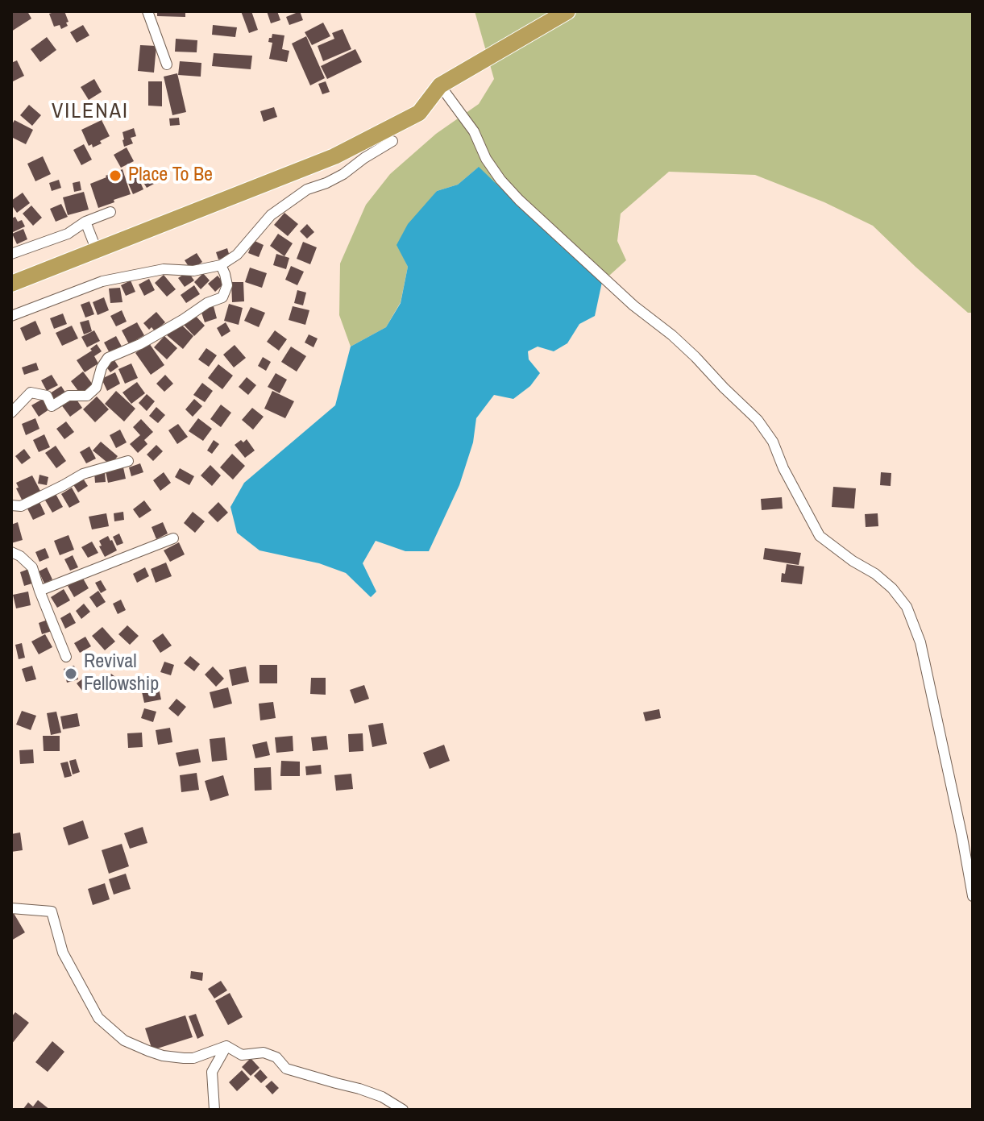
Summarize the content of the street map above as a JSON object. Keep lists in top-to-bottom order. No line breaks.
{"districts":["VILENAI"],"places":["Place To Be","Revival Fellowship"]}
